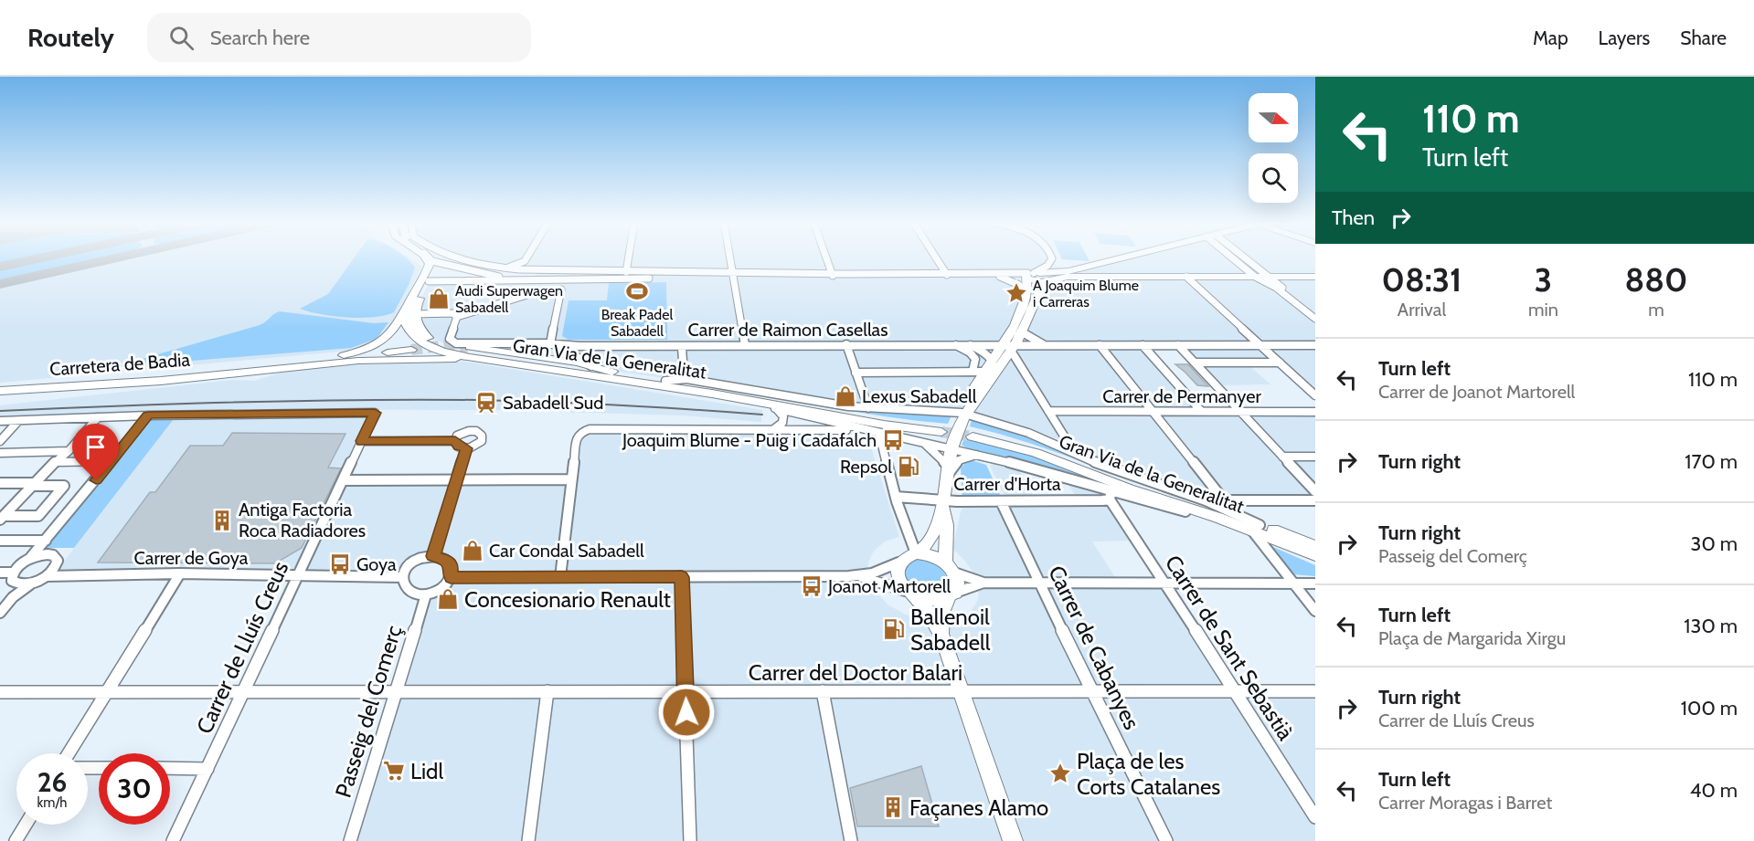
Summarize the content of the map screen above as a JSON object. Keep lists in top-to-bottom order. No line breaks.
{"streets":{"street":["Carrer de Raimon Casellas","Gran Via de la Generalitat","Carretera de Badia","Carrer de Permanyer","Carrer d'Horta","Carrer de Goya","Carrer de Lluís Creus","Carrer de Cabanyes","Carrer de Sant Sebastià","Carrer del Doctor Balari","Passeig del Comerç"]},"crossings":[["Carrer d'Horta","Carrer de Cabanyes"],["Carrer d'Horta","Carrer de Sant Sebastià"],["Carrer de Goya","Carrer de Lluís Creus"],["Carrer de Goya","Passeig del Comerç"],["Carrer de Lluís Creus","Carrer del Doctor Balari"],["Carrer de Cabanyes","Carrer del Doctor Balari"],["Carrer de Sant Sebastià","Carrer del Doctor Balari"],["Carrer del Doctor Balari","Passeig del Comerç"]],"places":{"sports":["Break Padel Sabadell"],"place":["A Joaquim Blume i Carreras","Plaça de les Corts Catalanes"],"shop":["Audi Superwagen Sabadell","Lexus Sabadell","Car Condal Sabadell","Concesionario Renault"],"station":["Sabadell Sud"],"bus stop":["Joaquim Blume - Puig i Cadafalch","Goya","Joanot Martorell"],"fuel station":["Repsol","Ballenoil Sabadell"],"building":["Antiga Factoria Roca Radiadores","Façanes Alamo"],"supermarket":["Lidl"]},"north":"right","page":{"header":"Routely","search":"Search here","nav":["Map","Layers","Share"],"turn":["110 m","Turn left"],"then":"Then","eta":["08:31","Arrival","3","min","880","m"],"list":[{"name":"Turn left","note":"Carrer de Joanot Martorell","value":"110 m"},{"name":"Turn right","value":"170 m"},{"name":"Turn right","note":"Passeig del Comerç","value":"30 m"},{"name":"Turn left","note":"Plaça de Margarida Xirgu","value":"130 m"},{"name":"Turn right","note":"Carrer de Lluís Creus","value":"100 m"},{"name":"Turn left","note":"Carrer Moragas i Barret","value":"40 m"}],"speed":"26 km/h","limit":"30"}}
